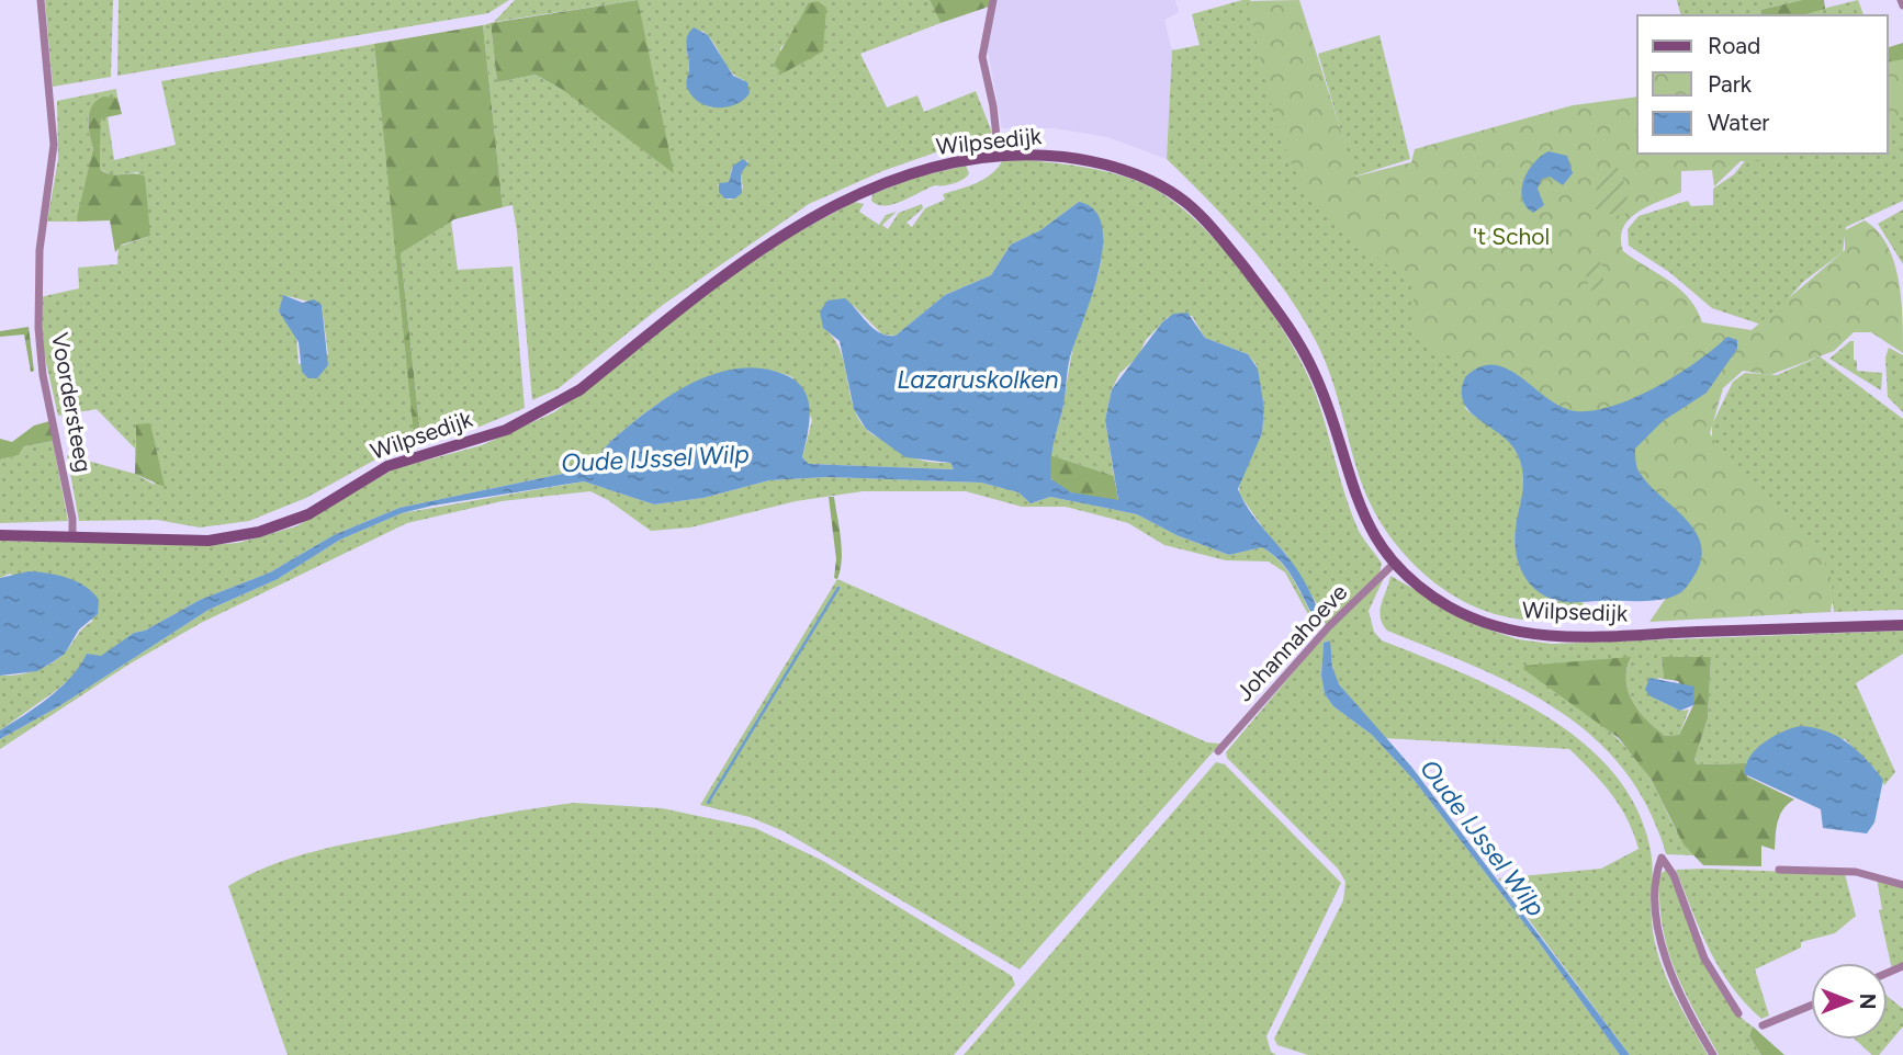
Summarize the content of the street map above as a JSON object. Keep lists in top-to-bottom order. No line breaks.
{"streets":{"main road":["Wilpsedijk"],"street":["Voordersteeg","Johannahoeve"]},"crossings":[["Wilpsedijk","Voordersteeg"],["Wilpsedijk","Johannahoeve"]],"water":["Lazaruskolken","Oude IJssel Wilp"],"parks":["'t Schol"],"legend":["Road","Park","Water"],"north":"right"}
